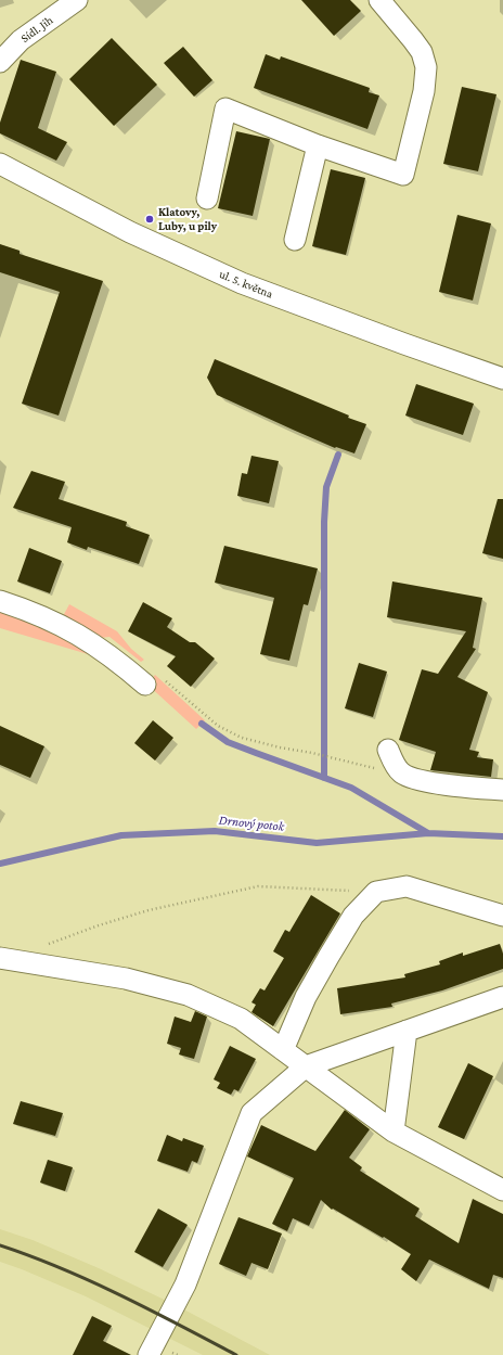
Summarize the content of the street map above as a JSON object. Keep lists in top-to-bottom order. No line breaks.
{"streets":{"street":["Sídl. Jih","ul. 5. května"]},"water":["Drnový potok"],"places":["Klatovy, Luby, u pily"]}
